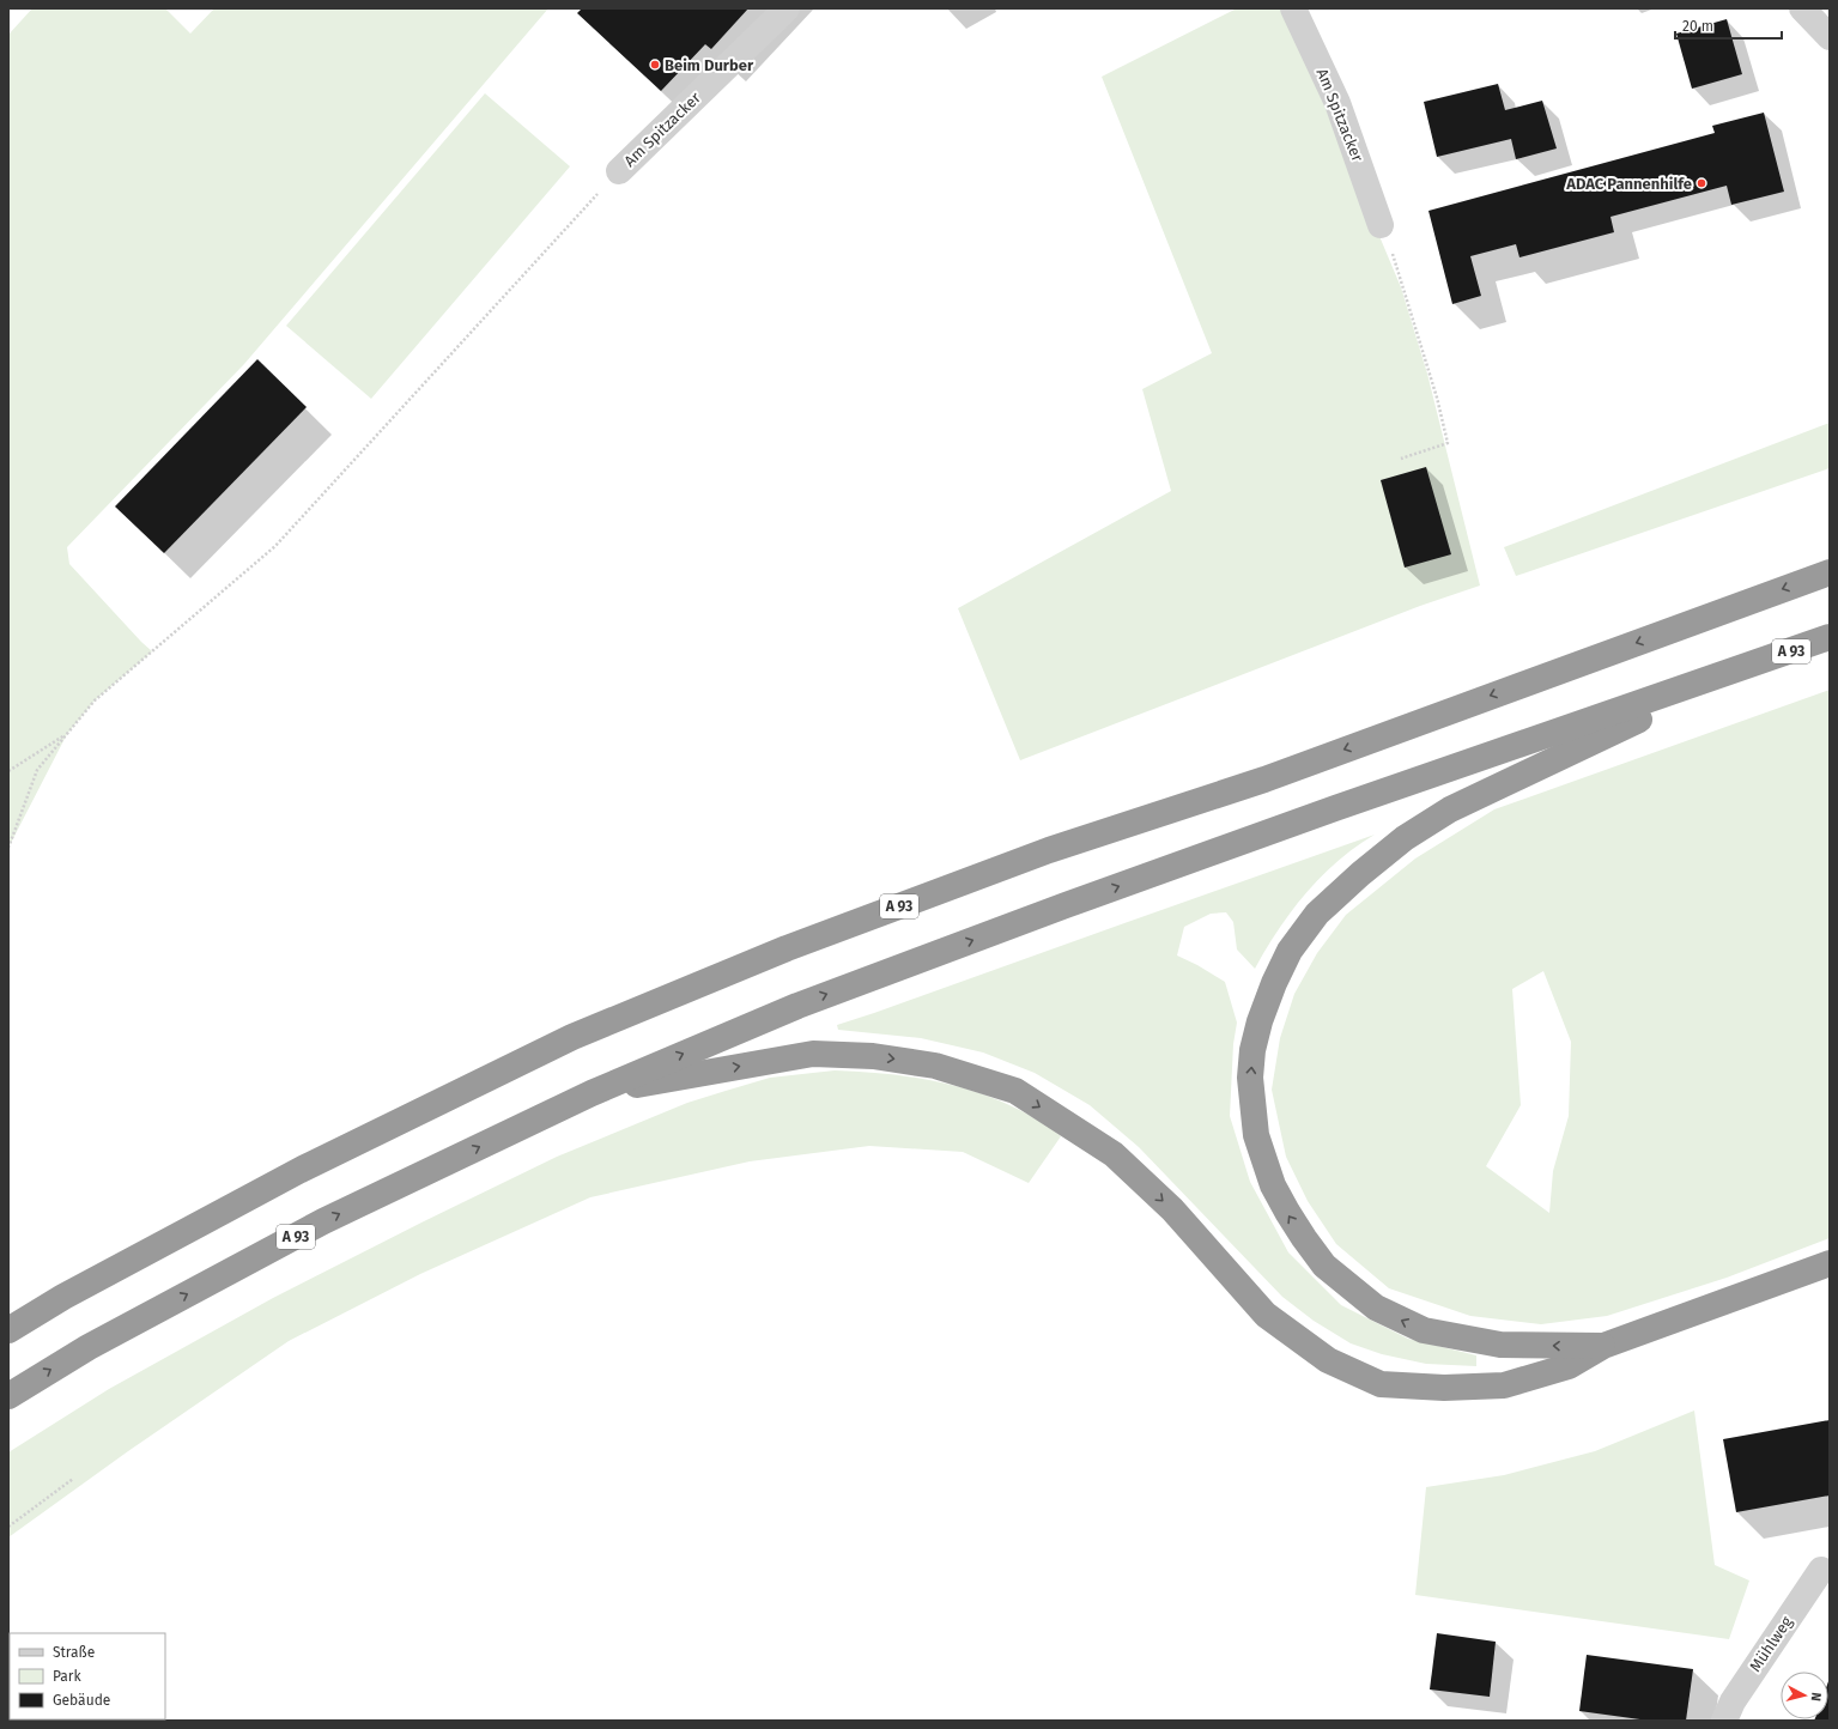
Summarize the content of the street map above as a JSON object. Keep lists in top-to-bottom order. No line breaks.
{"streets":{"highway":["A 93"],"street":["Am Spitzacker","Mühlweg"]},"places":["Beim Durber","ADAC Pannenhilfe"],"legend":["Straße","Park","Gebäude"],"scale_bar":"20 m","north":"right"}
